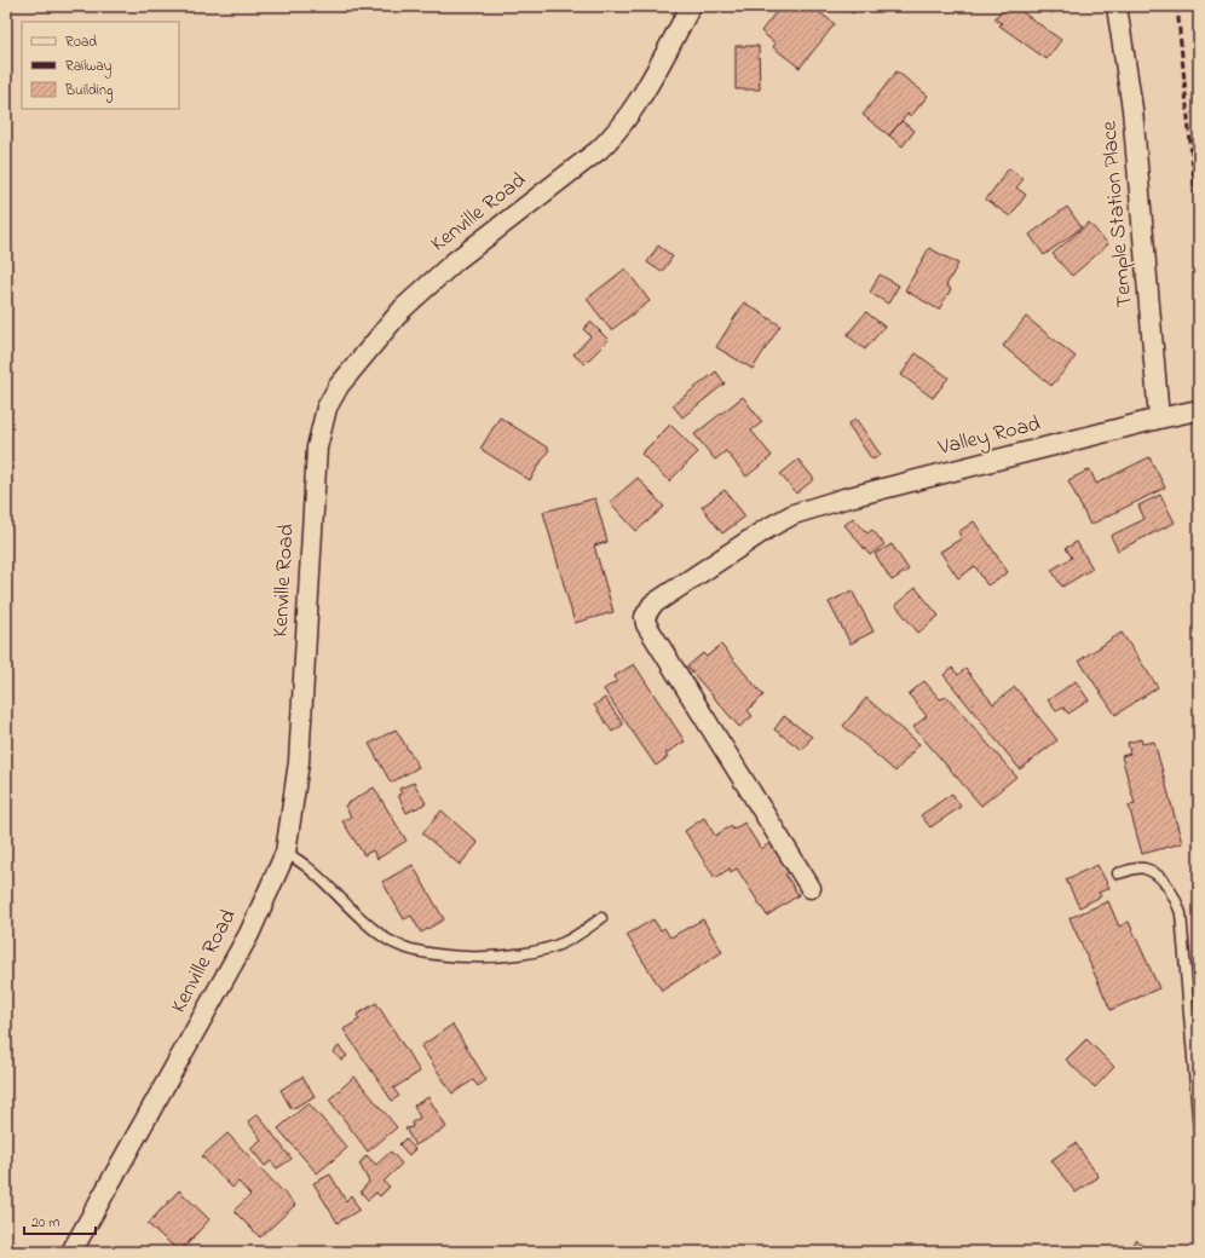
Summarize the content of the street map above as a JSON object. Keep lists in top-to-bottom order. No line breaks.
{"streets":{"street":["Kenville Road","Temple Station Place","Valley Road"]},"crossings":[["Temple Station Place","Valley Road"]],"legend":["Road","Railway","Building"],"scale_bar":"20 m"}
